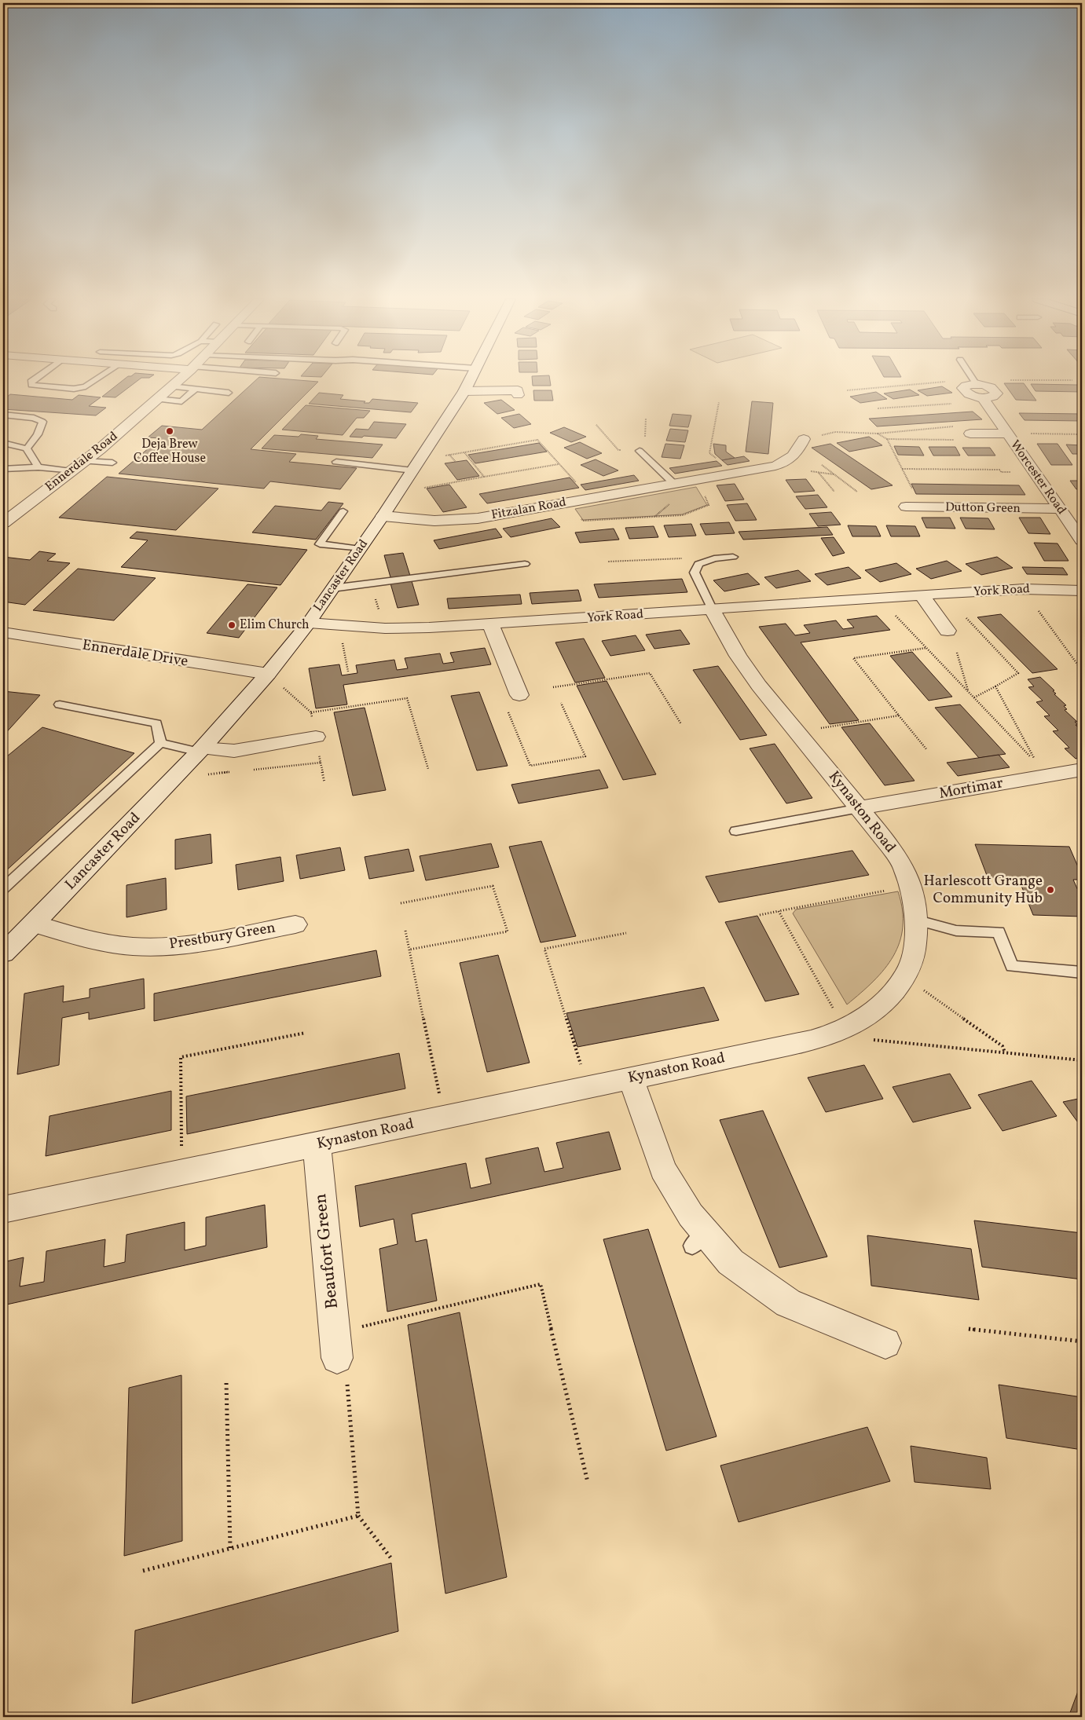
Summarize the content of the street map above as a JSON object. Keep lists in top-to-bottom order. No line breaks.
{"streets":{"street":["Ennerdale Road","Worcester Road","Dutton Green","Fitzalan Road","Lancaster Road","York Road","Ennerdale Drive","Mortimar","Kynaston Road","Prestbury Green","Beaufort Green"]},"crossings":[["Worcester Road","Dutton Green"],["Fitzalan Road","Lancaster Road"],["Lancaster Road","York Road"],["Lancaster Road","Ennerdale Drive"],["Lancaster Road","Prestbury Green"],["York Road","Kynaston Road"],["Mortimar","Kynaston Road"],["Kynaston Road","Beaufort Green"]],"places":["Deja Brew Coffee House","Elim Church","Harlescott Grange Community Hub"]}
